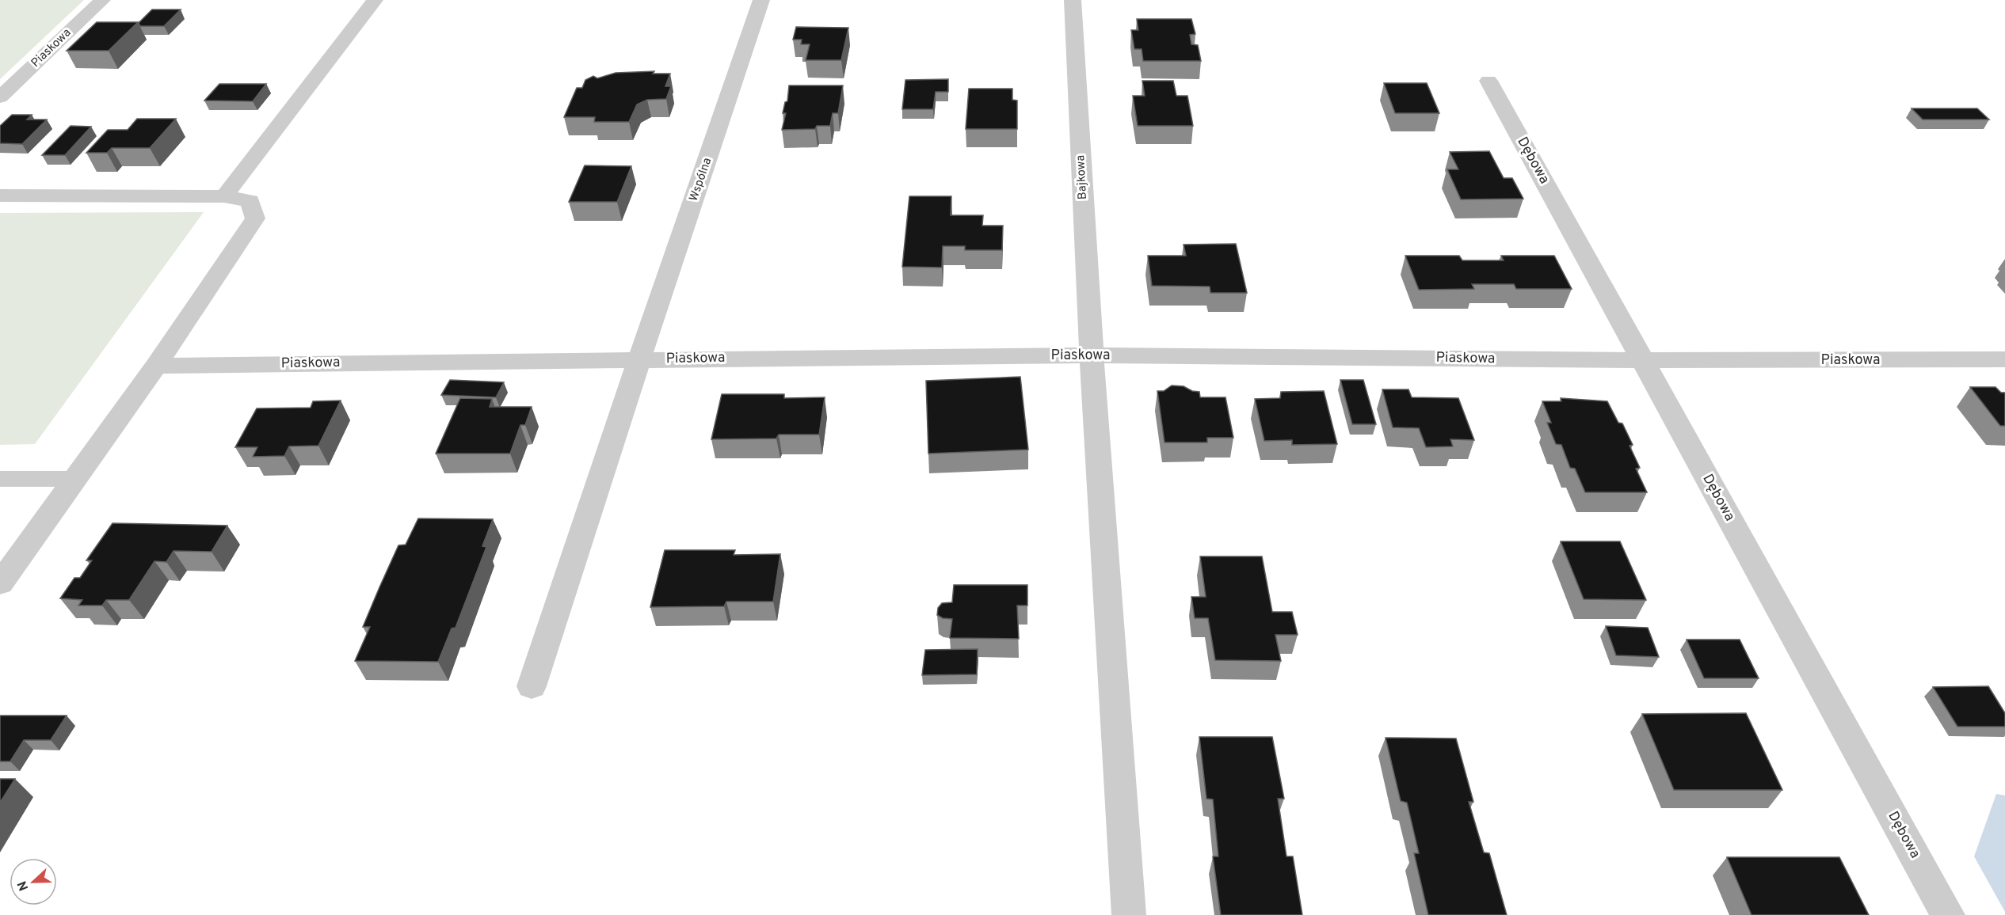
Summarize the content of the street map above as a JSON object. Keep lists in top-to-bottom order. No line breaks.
{"streets":{"street":["Piaskowa","Dębowa","Bajkowa","Wspólna"]},"crossings":[["Piaskowa","Dębowa"],["Piaskowa","Bajkowa"],["Piaskowa","Wspólna"]],"north":"left"}
